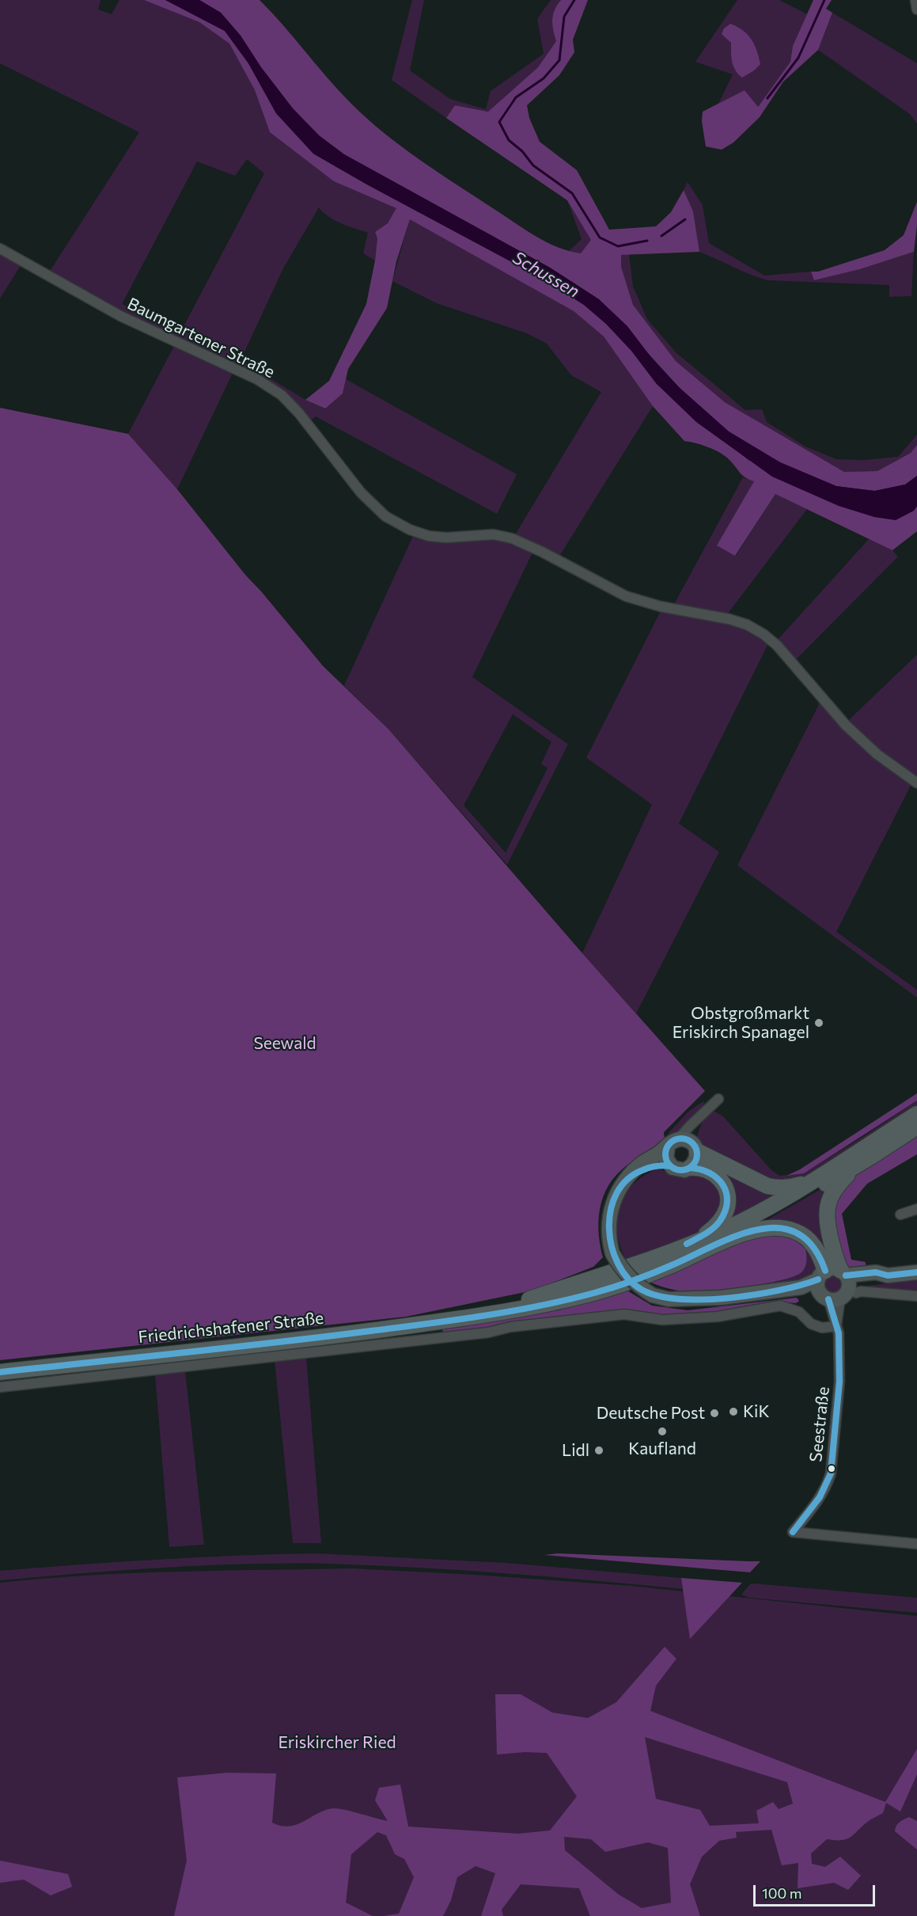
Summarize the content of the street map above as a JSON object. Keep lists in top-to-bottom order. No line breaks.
{"streets":{"main road":["Friedrichshafener Straße"],"street":["Baumgartener Straße","Seestraße"]},"water":["Schussen"],"parks":["Seewald","Eriskircher Ried"],"places":["Obstgroßmarkt Eriskirch Spanagel","KiK","Deutsche Post","Kaufland","Lidl"],"scale_bar":"100 m"}
